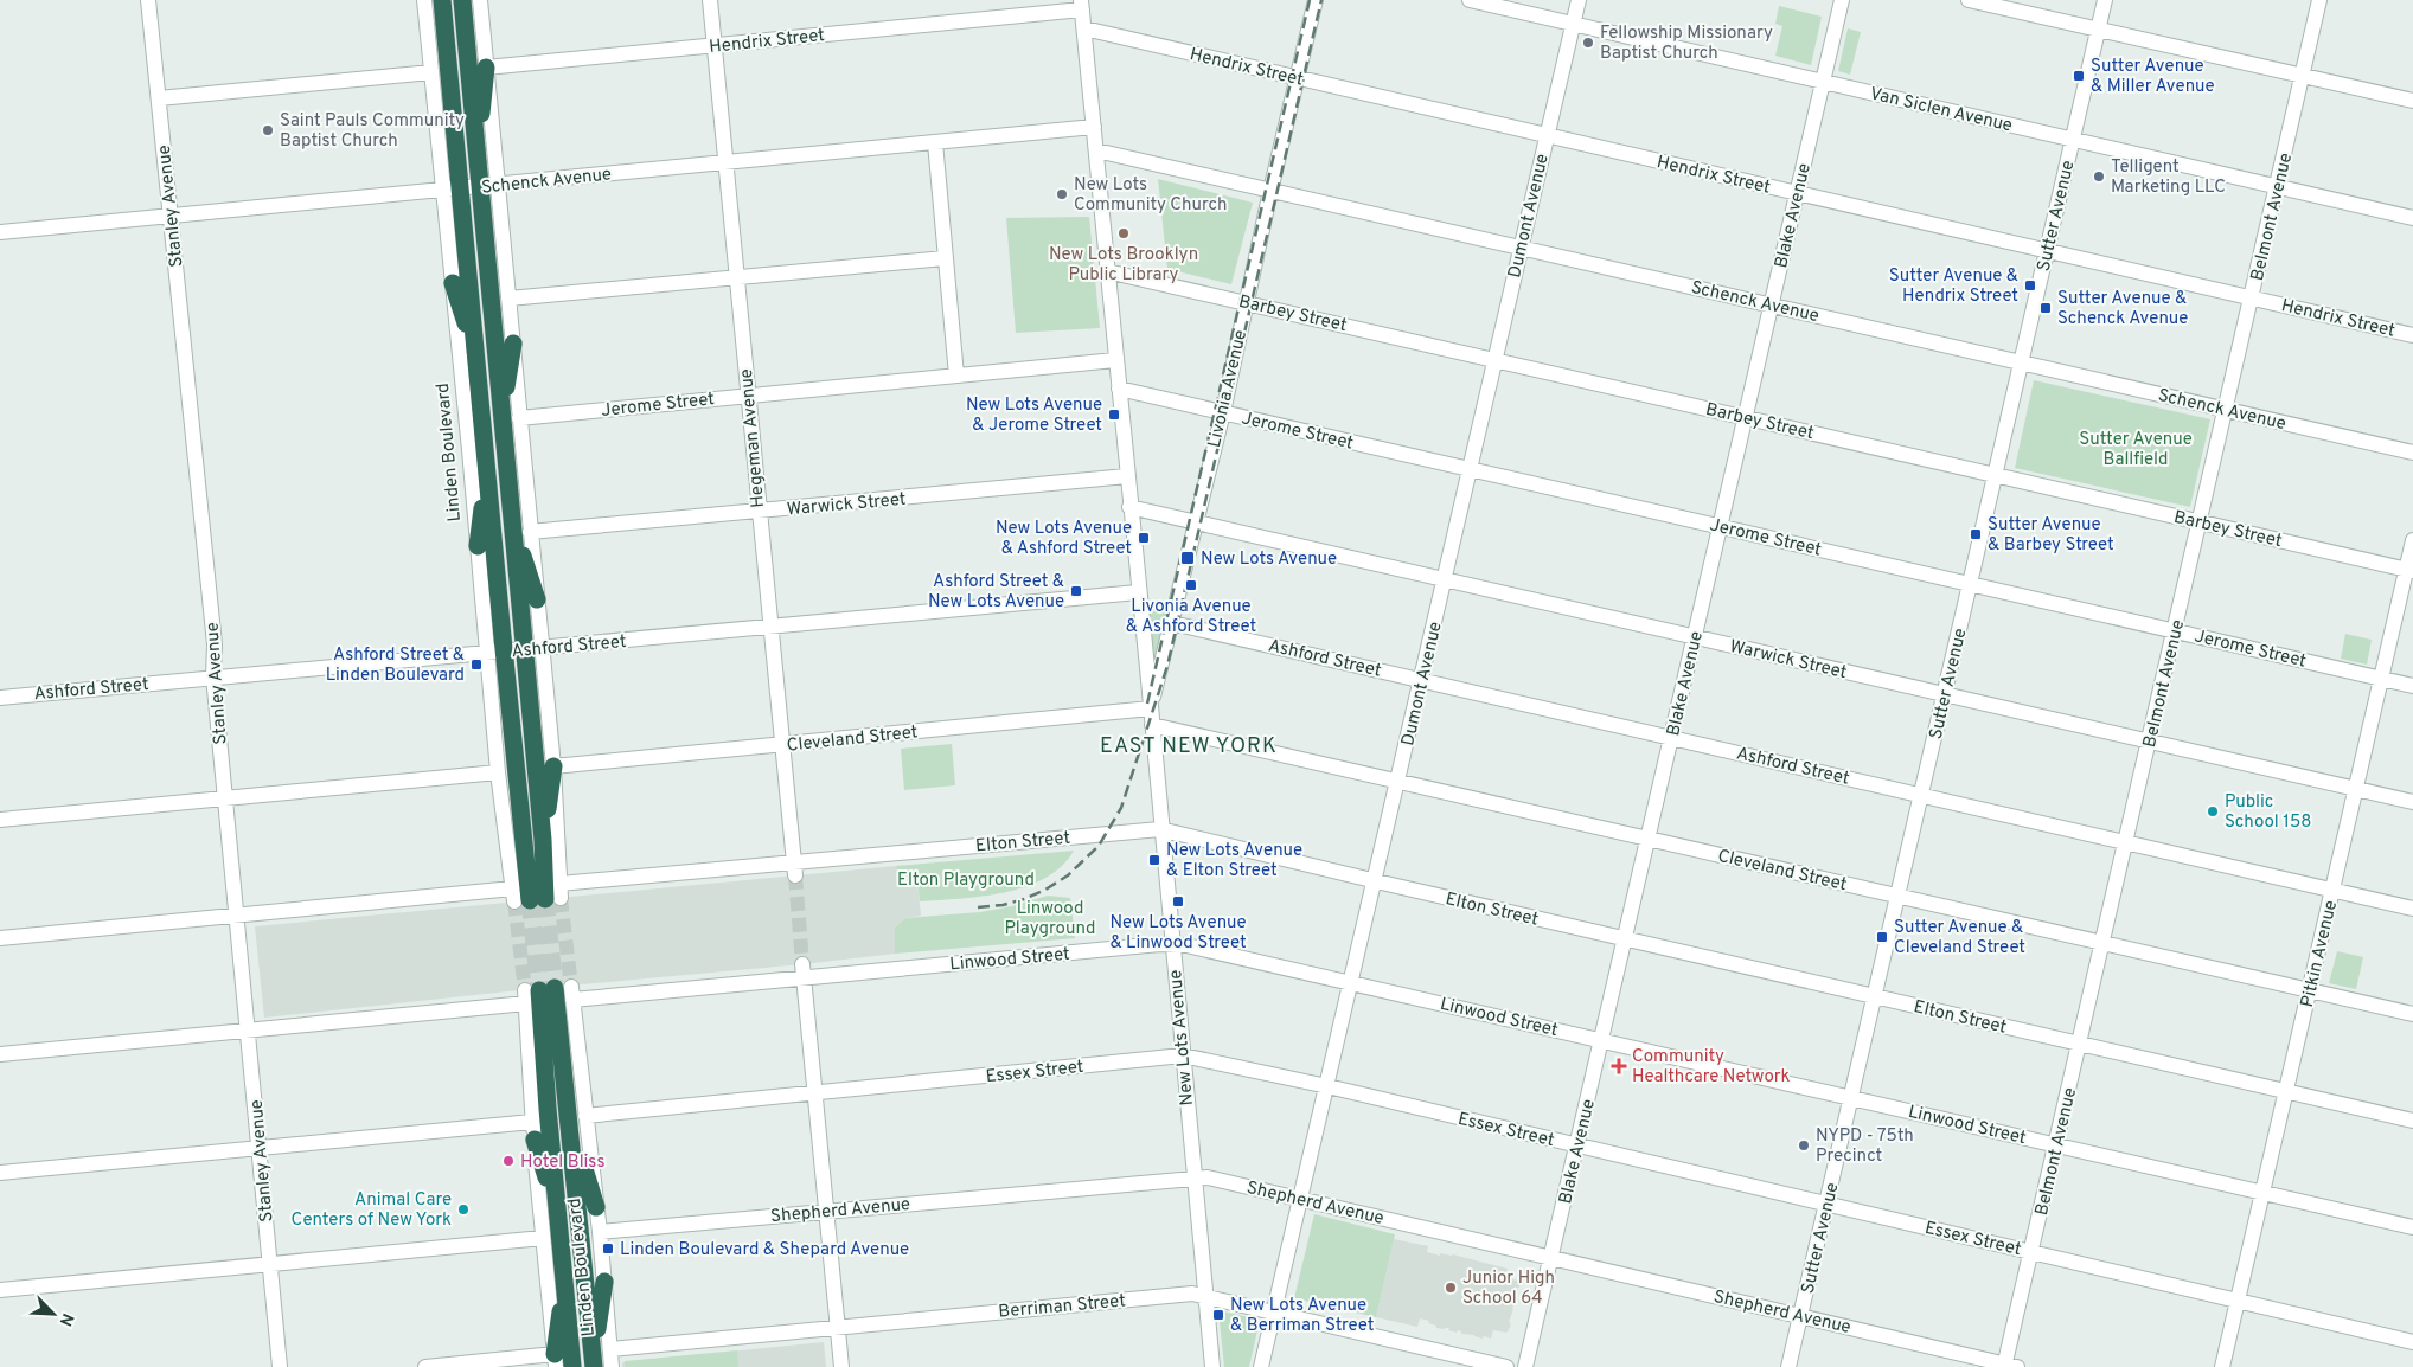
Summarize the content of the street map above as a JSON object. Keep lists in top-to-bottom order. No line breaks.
{"streets":{"highway":["Linden Boulevard"],"street":["Hendrix Street","Van Siclen Avenue","Schenck Avenue","Stanley Avenue","Dumont Avenue","Blake Avenue","Sutter Avenue","Belmont Avenue","Barbey Street","Livonia Avenue","Jerome Street","Hegeman Avenue","Warwick Street","Ashford Street","Cleveland Street","Elton Street","Pitkin Avenue","Linwood Street","New Lots Avenue","Essex Street","Shepherd Avenue","Berriman Street"]},"crossings":[["Hendrix Street","Dumont Avenue"],["Hendrix Street","Blake Avenue"],["Hendrix Street","Sutter Avenue"],["Hendrix Street","Belmont Avenue"],["Hendrix Street","Livonia Avenue"],["Hendrix Street","Hegeman Avenue"],["Hendrix Street","New Lots Avenue"],["Van Siclen Avenue","Dumont Avenue"],["Van Siclen Avenue","Blake Avenue"],["Van Siclen Avenue","Sutter Avenue"],["Van Siclen Avenue","Belmont Avenue"],["Schenck Avenue","Stanley Avenue"],["Schenck Avenue","Dumont Avenue"],["Schenck Avenue","Blake Avenue"],["Schenck Avenue","Sutter Avenue"],["Schenck Avenue","Belmont Avenue"],["Schenck Avenue","Livonia Avenue"],["Schenck Avenue","Hegeman Avenue"],["Schenck Avenue","Linden Boulevard"],["Schenck Avenue","New Lots Avenue"],["Stanley Avenue","Ashford Street"],["Stanley Avenue","Elton Street"],["Stanley Avenue","Linwood Street"],["Dumont Avenue","Barbey Street"],["Dumont Avenue","Jerome Street"],["Dumont Avenue","Warwick Street"],["Dumont Avenue","Ashford Street"],["Dumont Avenue","Cleveland Street"],["Dumont Avenue","Elton Street"],["Dumont Avenue","Linwood Street"],["Dumont Avenue","Essex Street"],["Dumont Avenue","Shepherd Avenue"],["Dumont Avenue","Berriman Street"],["Blake Avenue","Barbey Street"],["Blake Avenue","Jerome Street"],["Blake Avenue","Warwick Street"],["Blake Avenue","Ashford Street"],["Blake Avenue","Cleveland Street"],["Blake Avenue","Elton Street"],["Blake Avenue","Linwood Street"],["Blake Avenue","Essex Street"],["Blake Avenue","Shepherd Avenue"],["Sutter Avenue","Barbey Street"],["Sutter Avenue","Jerome Street"],["Sutter Avenue","Warwick Street"],["Sutter Avenue","Ashford Street"],["Sutter Avenue","Cleveland Street"],["Sutter Avenue","Elton Street"],["Sutter Avenue","Linwood Street"],["Sutter Avenue","Essex Street"],["Sutter Avenue","Shepherd Avenue"],["Belmont Avenue","Barbey Street"],["Belmont Avenue","Jerome Street"],["Belmont Avenue","Warwick Street"],["Belmont Avenue","Ashford Street"],["Belmont Avenue","Cleveland Street"],["Belmont Avenue","Elton Street"],["Belmont Avenue","Linwood Street"],["Belmont Avenue","Essex Street"],["Belmont Avenue","Shepherd Avenue"],["Barbey Street","Livonia Avenue"],["Barbey Street","Pitkin Avenue"],["Barbey Street","New Lots Avenue"],["Livonia Avenue","Jerome Street"],["Livonia Avenue","Warwick Street"],["Livonia Avenue","Ashford Street"],["Livonia Avenue","Cleveland Street"],["Livonia Avenue","New Lots Avenue"],["Jerome Street","Hegeman Avenue"],["Jerome Street","Pitkin Avenue"],["Jerome Street","New Lots Avenue"],["Hegeman Avenue","Warwick Street"],["Hegeman Avenue","Ashford Street"],["Hegeman Avenue","Cleveland Street"],["Hegeman Avenue","Elton Street"],["Linden Boulevard","Ashford Street"],["Linden Boulevard","Elton Street"],["Linden Boulevard","Linwood Street"],["Linden Boulevard","Essex Street"],["Linden Boulevard","Shepherd Avenue"],["Linden Boulevard","Berriman Street"],["Warwick Street","Pitkin Avenue"],["Warwick Street","New Lots Avenue"],["Ashford Street","Pitkin Avenue"],["Ashford Street","New Lots Avenue"],["Cleveland Street","Pitkin Avenue"],["Cleveland Street","New Lots Avenue"],["Elton Street","Pitkin Avenue"],["Elton Street","New Lots Avenue"],["Pitkin Avenue","Linwood Street"],["Pitkin Avenue","Essex Street"],["Linwood Street","New Lots Avenue"],["New Lots Avenue","Essex Street"],["New Lots Avenue","Shepherd Avenue"],["New Lots Avenue","Berriman Street"]],"districts":["EAST NEW YORK"],"parks":["Sutter Avenue Ballfield","Elton Playground","Linwood Playground"],"places":{"other":["Fellowship Missionary Baptist Church","Saint Pauls Community Baptist Church","Telligent Marketing LLC","New Lots Community Church","New Lots Brooklyn Public Library","Public School 158","NYPD - 75th Precinct","Hotel Bliss","Animal Care Centers of New York","Junior High School 64"],"transit":["Sutter Avenue & Miller Avenue","Sutter Avenue & Hendrix Street","Sutter Avenue & Schenck Avenue","New Lots Avenue & Jerome Street","Sutter Avenue & Barbey Street","New Lots Avenue & Ashford Street","New Lots Avenue","Livonia Avenue & Ashford Street","Ashford Street & New Lots Avenue","Ashford Street & Linden Boulevard","New Lots Avenue & Elton Street","New Lots Avenue & Linwood Street","Sutter Avenue & Cleveland Street","Linden Boulevard & Shepard Avenue","New Lots Avenue & Berriman Street"],"health":["Community Healthcare Network"]},"north":"bottom right"}
